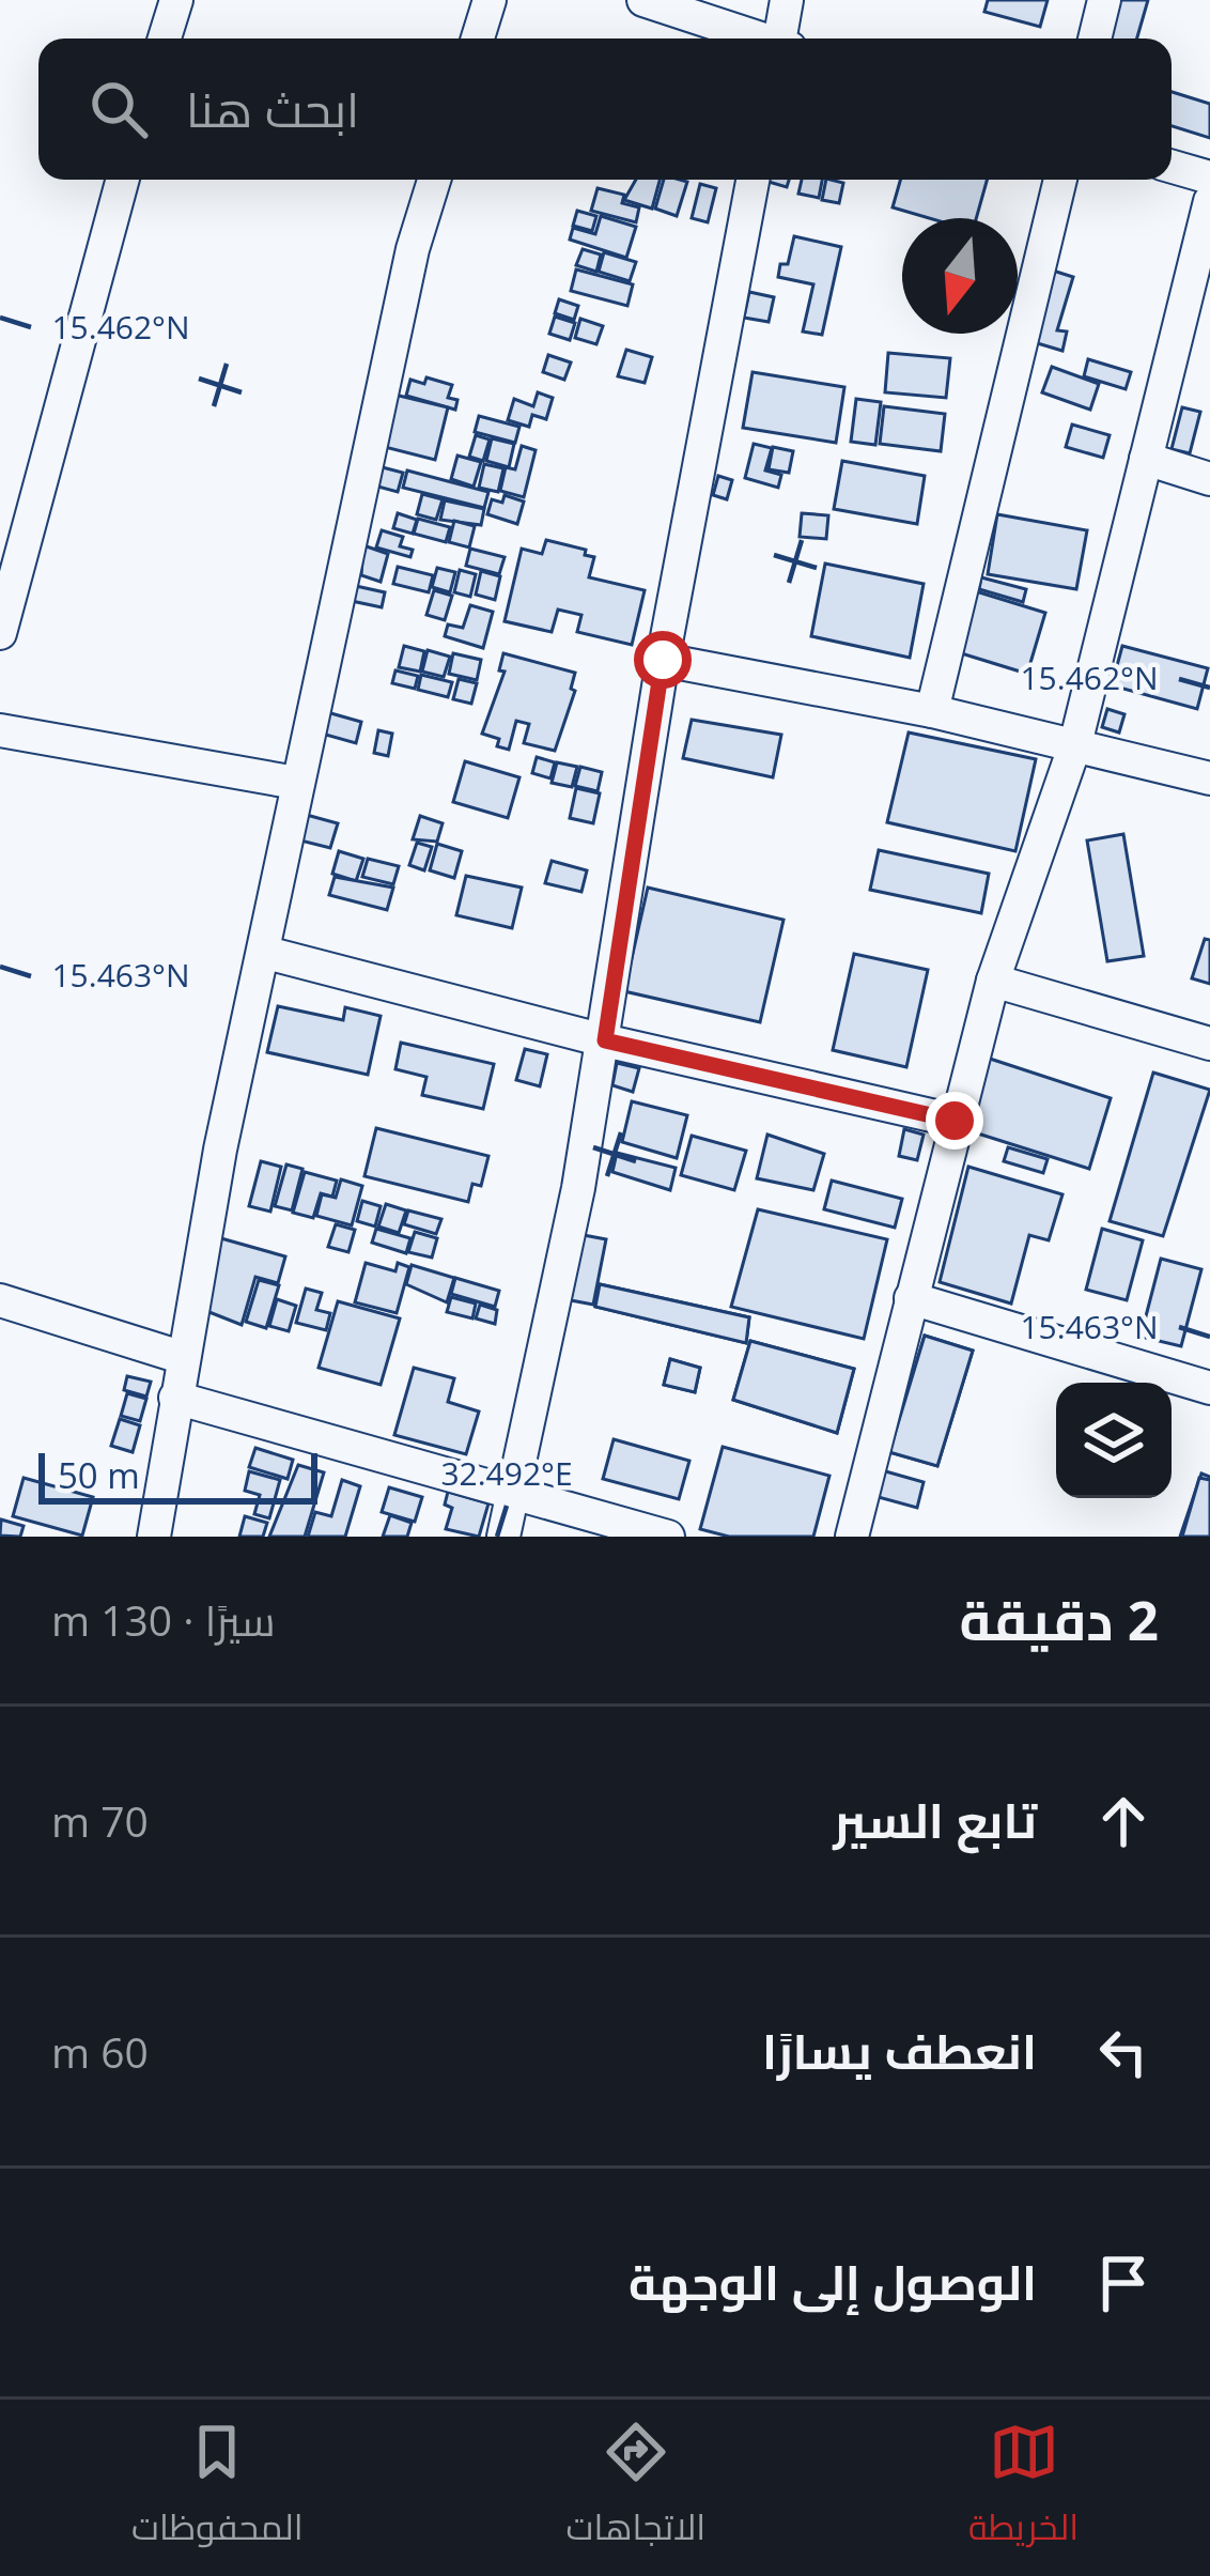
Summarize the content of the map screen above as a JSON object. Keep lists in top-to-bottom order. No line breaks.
{"scale_bar":"50 m","north":"bottom","page":{"search":"ابحث هنا","scale":"50 m","heading":["2 دقيقة","سيرًا · 130 m"],"list":[["تابع السير","70 m"],["انعطف يسارًا","60 m"],"الوصول إلى الوجهة"],"nav":["الخريطة","الاتجاهات","المحفوظات"]},"coordinates":["15.462°N","15.463°N","32.492°E"]}
